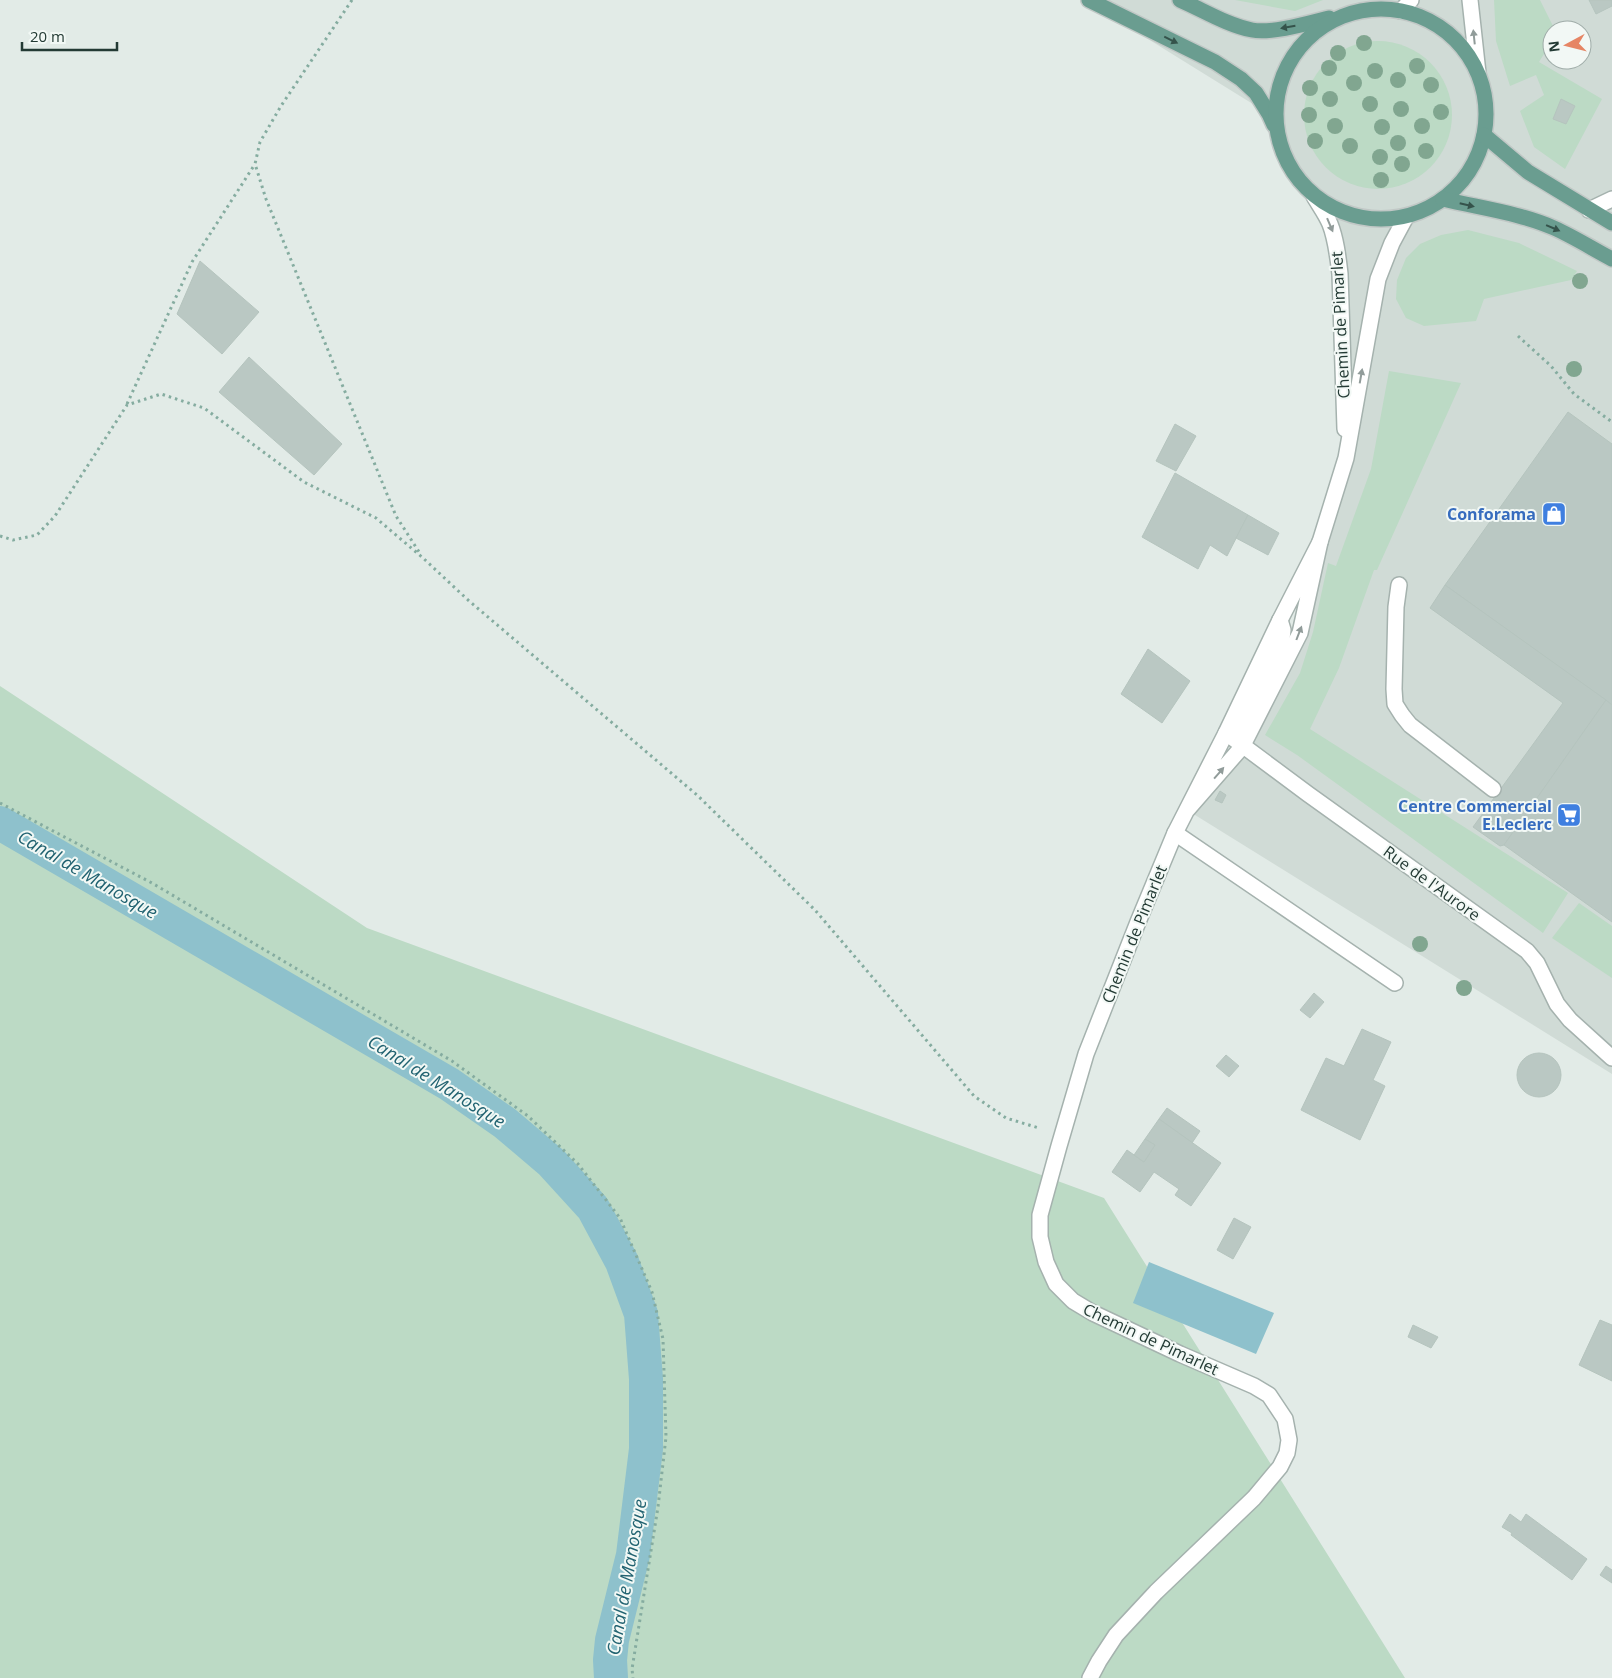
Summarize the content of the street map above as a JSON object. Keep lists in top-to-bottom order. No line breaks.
{"streets":{"street":["Chemin de Pimarlet","Rue de l'Aurore"]},"crossings":[["Chemin de Pimarlet","Rue de l'Aurore"]],"water":["Canal de Manosque"],"places":{"shop":["Conforama"],"supermarket":["Centre Commercial E.Leclerc"]},"scale_bar":"20 m","north":"left"}
